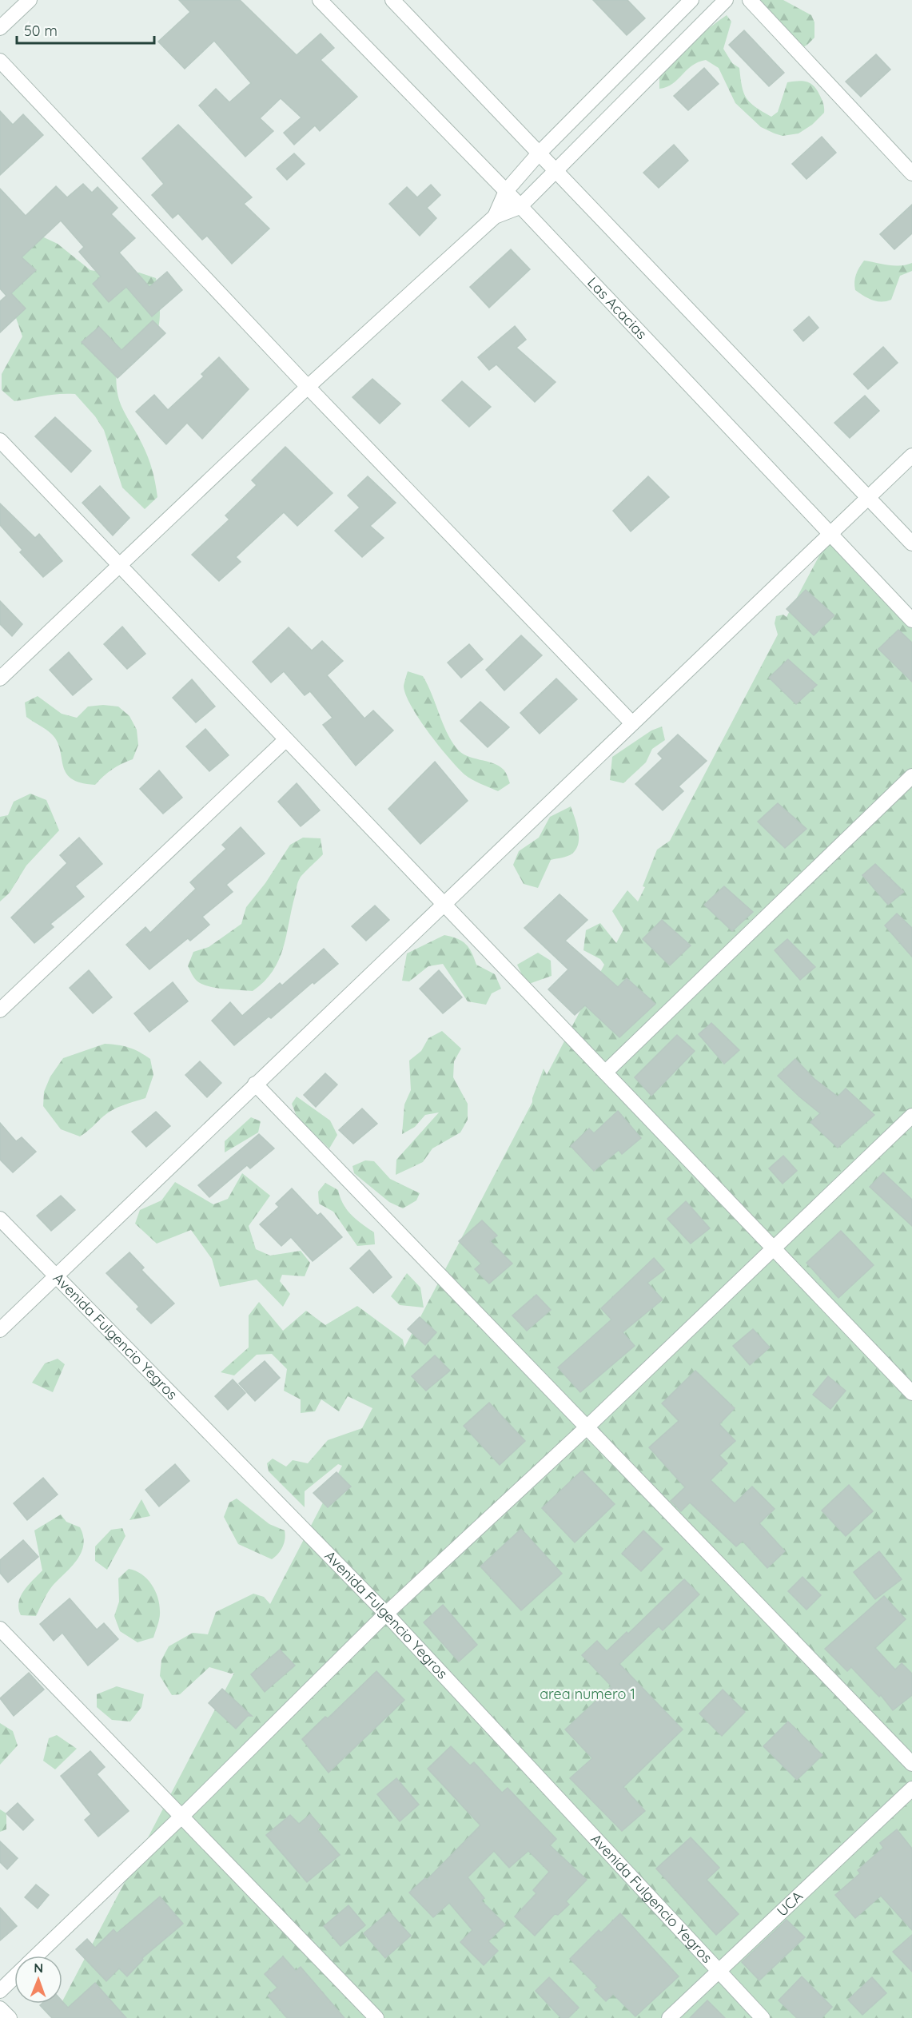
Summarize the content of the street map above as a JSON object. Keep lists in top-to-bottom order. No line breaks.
{"streets":{"street":["Las Acacias","Avenida Fulgencio Yegros","UCA"]},"crossings":[["Avenida Fulgencio Yegros","UCA"]],"parks":["area numero 1"],"scale_bar":"50 m","north":"top"}
